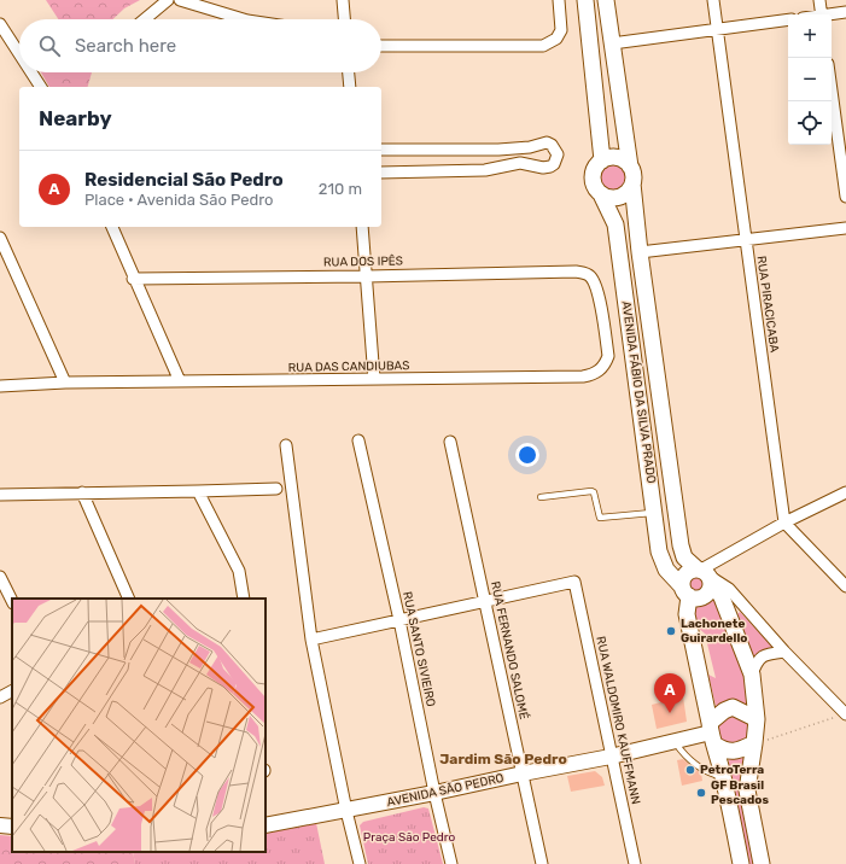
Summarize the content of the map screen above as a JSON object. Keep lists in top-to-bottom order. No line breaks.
{"streets":{"main road":["AVENIDA FÁBIO DA SILVA PRADO"],"street":["RUA DOS IPÊS","RUA PIRACICABA","RUA DAS CANDIUBAS","RUA SANTO SIVIEIRO","RUA FERNANDO SALOMÉ","RUA WALDOMIRO KAUFFMANN","AVENIDA SÃO PEDRO"]},"crossings":[["RUA DOS IPÊS","RUA DAS CANDIUBAS"],["AVENIDA FÁBIO DA SILVA PRADO","AVENIDA SÃO PEDRO"],["RUA SANTO SIVIEIRO","AVENIDA SÃO PEDRO"],["RUA FERNANDO SALOMÉ","RUA WALDOMIRO KAUFFMANN"],["RUA FERNANDO SALOMÉ","AVENIDA SÃO PEDRO"],["RUA WALDOMIRO KAUFFMANN","AVENIDA SÃO PEDRO"]],"districts":["Jardim São Pedro"],"parks":["Praça São Pedro"],"places":["Lachonete Guirardello","PetroTerra","GF Brasil Pescados"],"page":{"map_buttons":["+","−"],"search":"Search here","heading":"Nearby","list":[{"mark":"A","name":"Residencial São Pedro","note":"Place · Avenida São Pedro","value":"210 m"}],"pins":"A"}}
